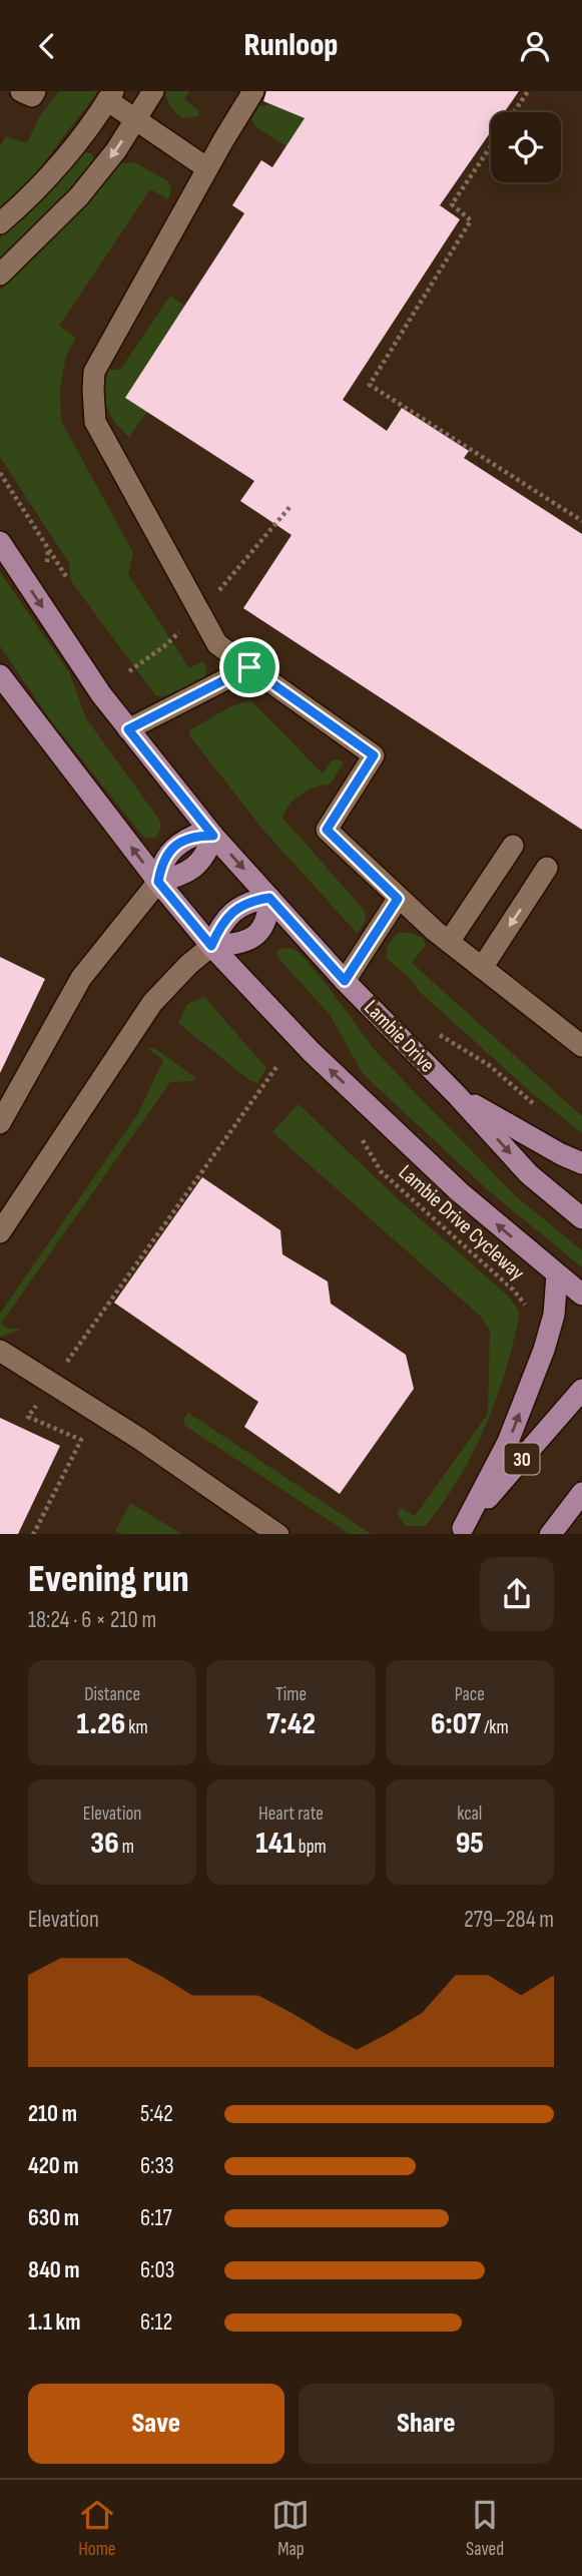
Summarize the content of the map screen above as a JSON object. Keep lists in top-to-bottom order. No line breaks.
{"streets":{"main road":["Lambie Drive","30"],"path":["Lambie Drive Cycleway"]},"page":{"header":"Runloop","heading":["Evening run","18:24 · 6 × 210 m"],"stats":[["Distance","1.26 km"],["Time","7:42"],["Pace","6:07 /km"],["Elevation","36 m"],["Heart rate","141 bpm"],["kcal","95"]],"chart":["Elevation","279–284 m"],"list":[{"name":"210 m","note":"5:42"},{"name":"420 m","note":"6:33"},{"name":"630 m","note":"6:17"},{"name":"840 m","note":"6:03"},{"name":"1.1 km","note":"6:12"}],"buttons":["Save","Share"],"tabs":["Home","Map","Saved"]}}
